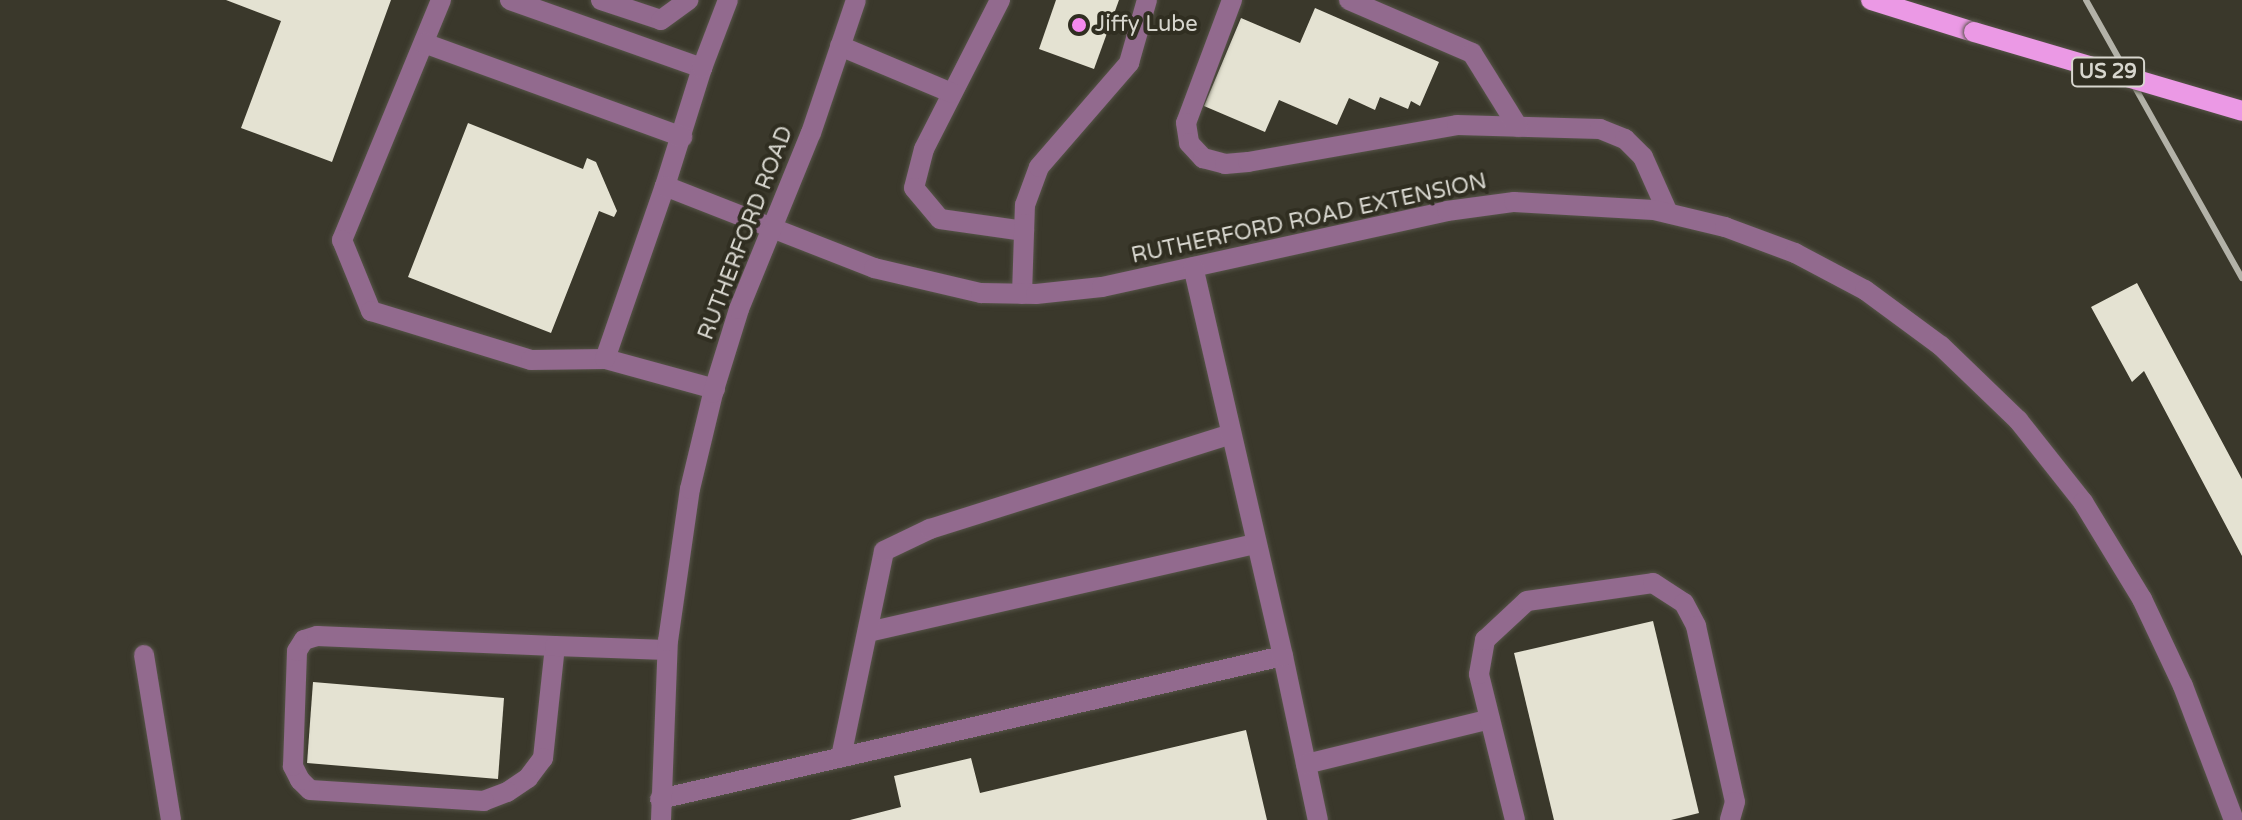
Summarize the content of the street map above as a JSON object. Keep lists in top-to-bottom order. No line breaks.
{"streets":{"main road":["US 29"],"street":["RUTHERFORD ROAD EXTENSION","RUTHERFORD ROAD"]},"crossings":[["RUTHERFORD ROAD EXTENSION","RUTHERFORD ROAD"]],"places":["Jiffy Lube"]}
